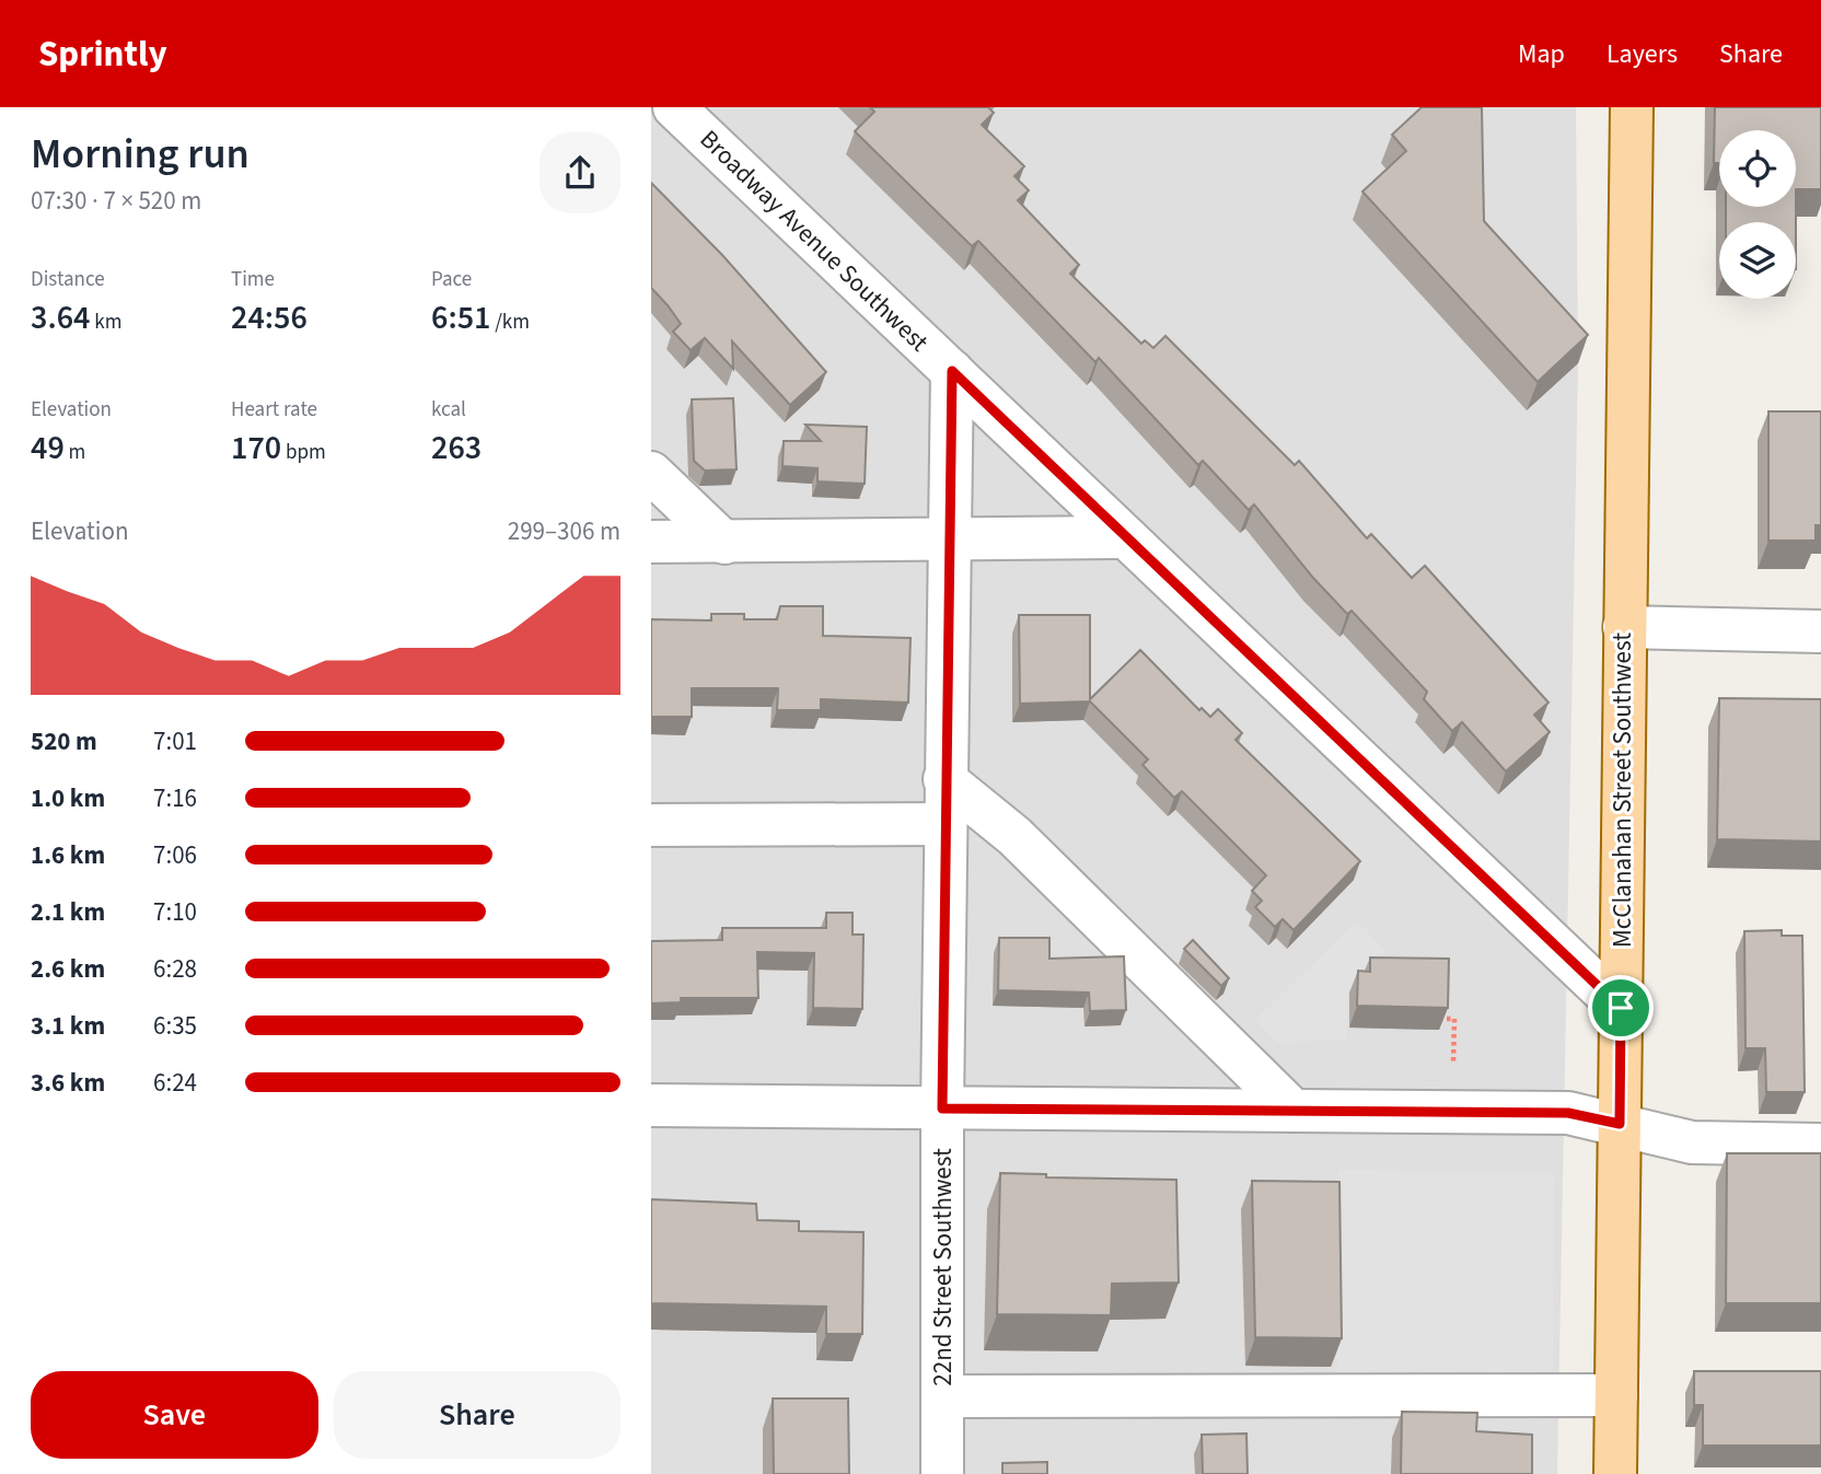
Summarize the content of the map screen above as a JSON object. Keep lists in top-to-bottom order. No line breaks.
{"streets":{"main road":["McClanahan Street Southwest"],"street":["Broadway Avenue Southwest","22nd Street Southwest"]},"crossings":[["Broadway Avenue Southwest","McClanahan Street Southwest"],["Broadway Avenue Southwest","22nd Street Southwest"]],"page":{"header":"Sprintly","nav":["Map","Layers","Share"],"heading":["Morning run","07:30 · 7 × 520 m"],"stats":[["Distance","3.64 km"],["Time","24:56"],["Pace","6:51 /km"],["Elevation","49 m"],["Heart rate","170 bpm"],["kcal","263"]],"chart":["Elevation","299–306 m"],"list":[{"name":"520 m","note":"7:01"},{"name":"1.0 km","note":"7:16"},{"name":"1.6 km","note":"7:06"},{"name":"2.1 km","note":"7:10"},{"name":"2.6 km","note":"6:28"},{"name":"3.1 km","note":"6:35"},{"name":"3.6 km","note":"6:24"}],"buttons":["Save","Share"]}}
